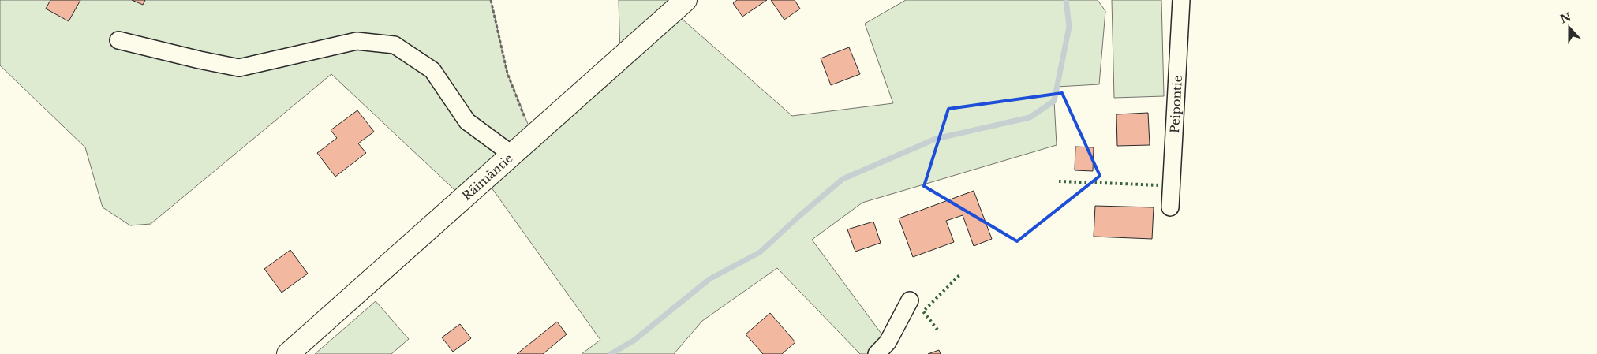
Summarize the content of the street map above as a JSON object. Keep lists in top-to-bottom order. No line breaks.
{"streets":{"street":["Peipontie","Räimäntie"]},"north":"top"}
